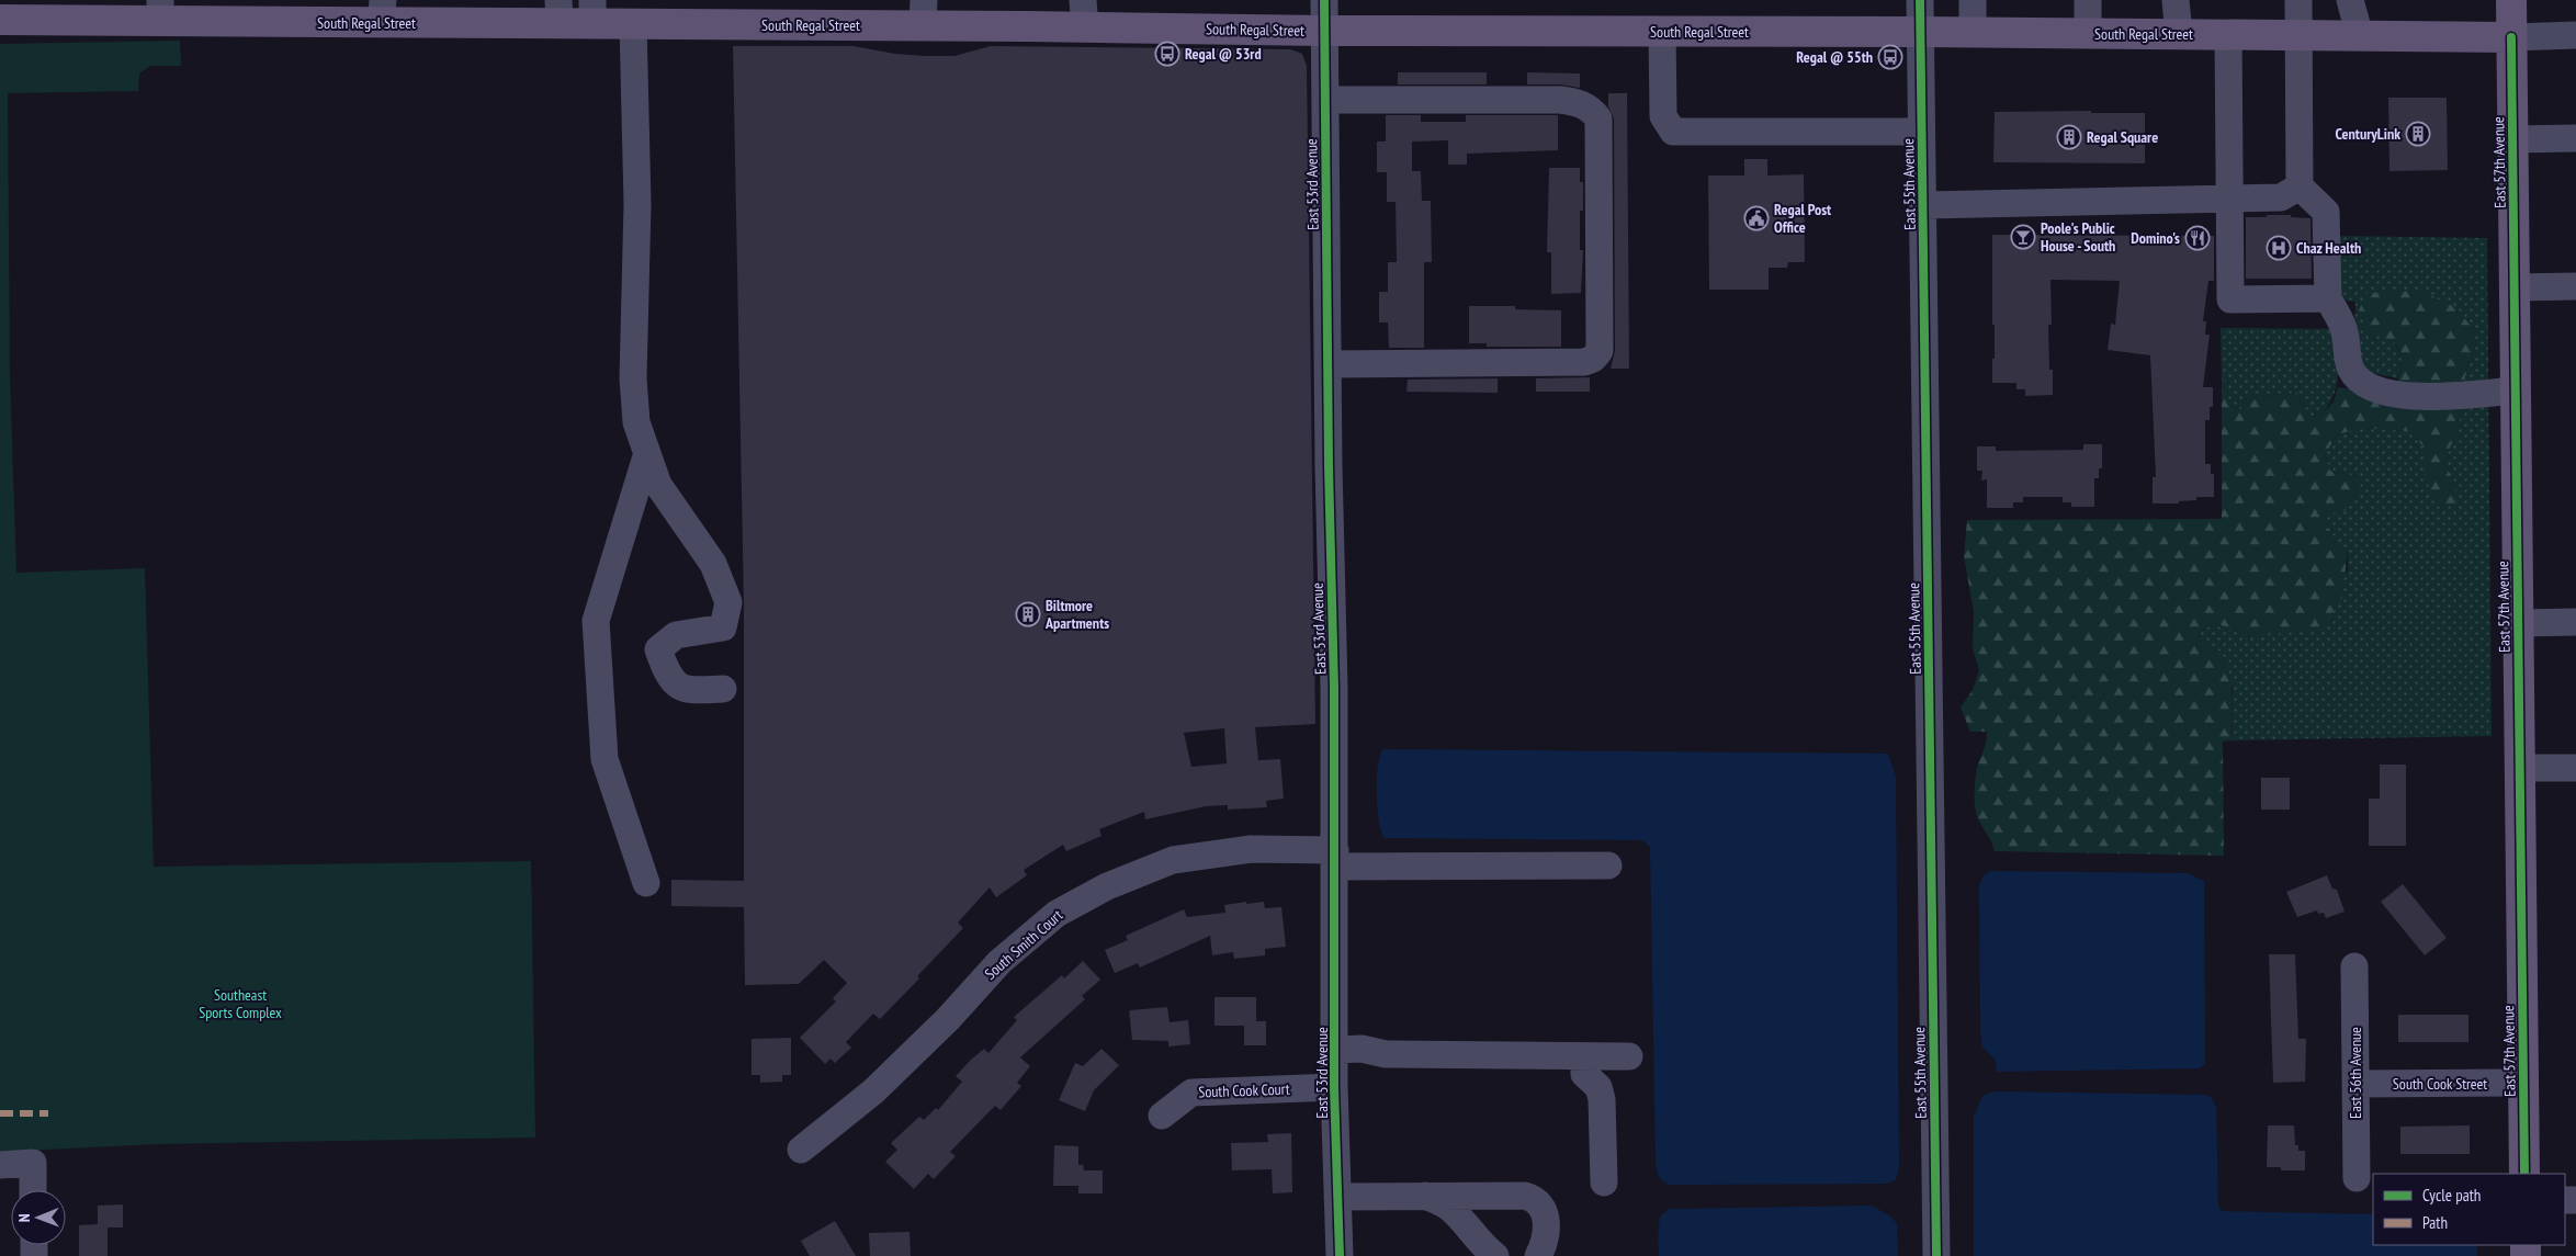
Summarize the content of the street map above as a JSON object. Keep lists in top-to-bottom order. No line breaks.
{"streets":{"main road":["South Regal Street","East 57th Avenue"],"street":["East 53rd Avenue","East 55th Avenue","South Smith Court","East 56th Avenue","South Cook Street","South Cook Court"]},"crossings":[["South Regal Street","East 57th Avenue"],["South Regal Street","East 53rd Avenue"],["South Regal Street","East 55th Avenue"],["East 57th Avenue","South Cook Street"],["East 53rd Avenue","South Smith Court"],["East 53rd Avenue","South Cook Court"],["East 56th Avenue","South Cook Street"]],"parks":["Southeast Sports Complex"],"places":{"bus stop":["Regal @ 53rd","Regal @ 55th"],"building":["CenturyLink","Regal Square","Biltmore Apartments"],"public building":["Regal Post Office"],"bar":["Poole's Public House - South"],"restaurant":["Domino's"],"hospital":["Chaz Health"]},"legend":["Cycle path","Path"],"north":"left"}
